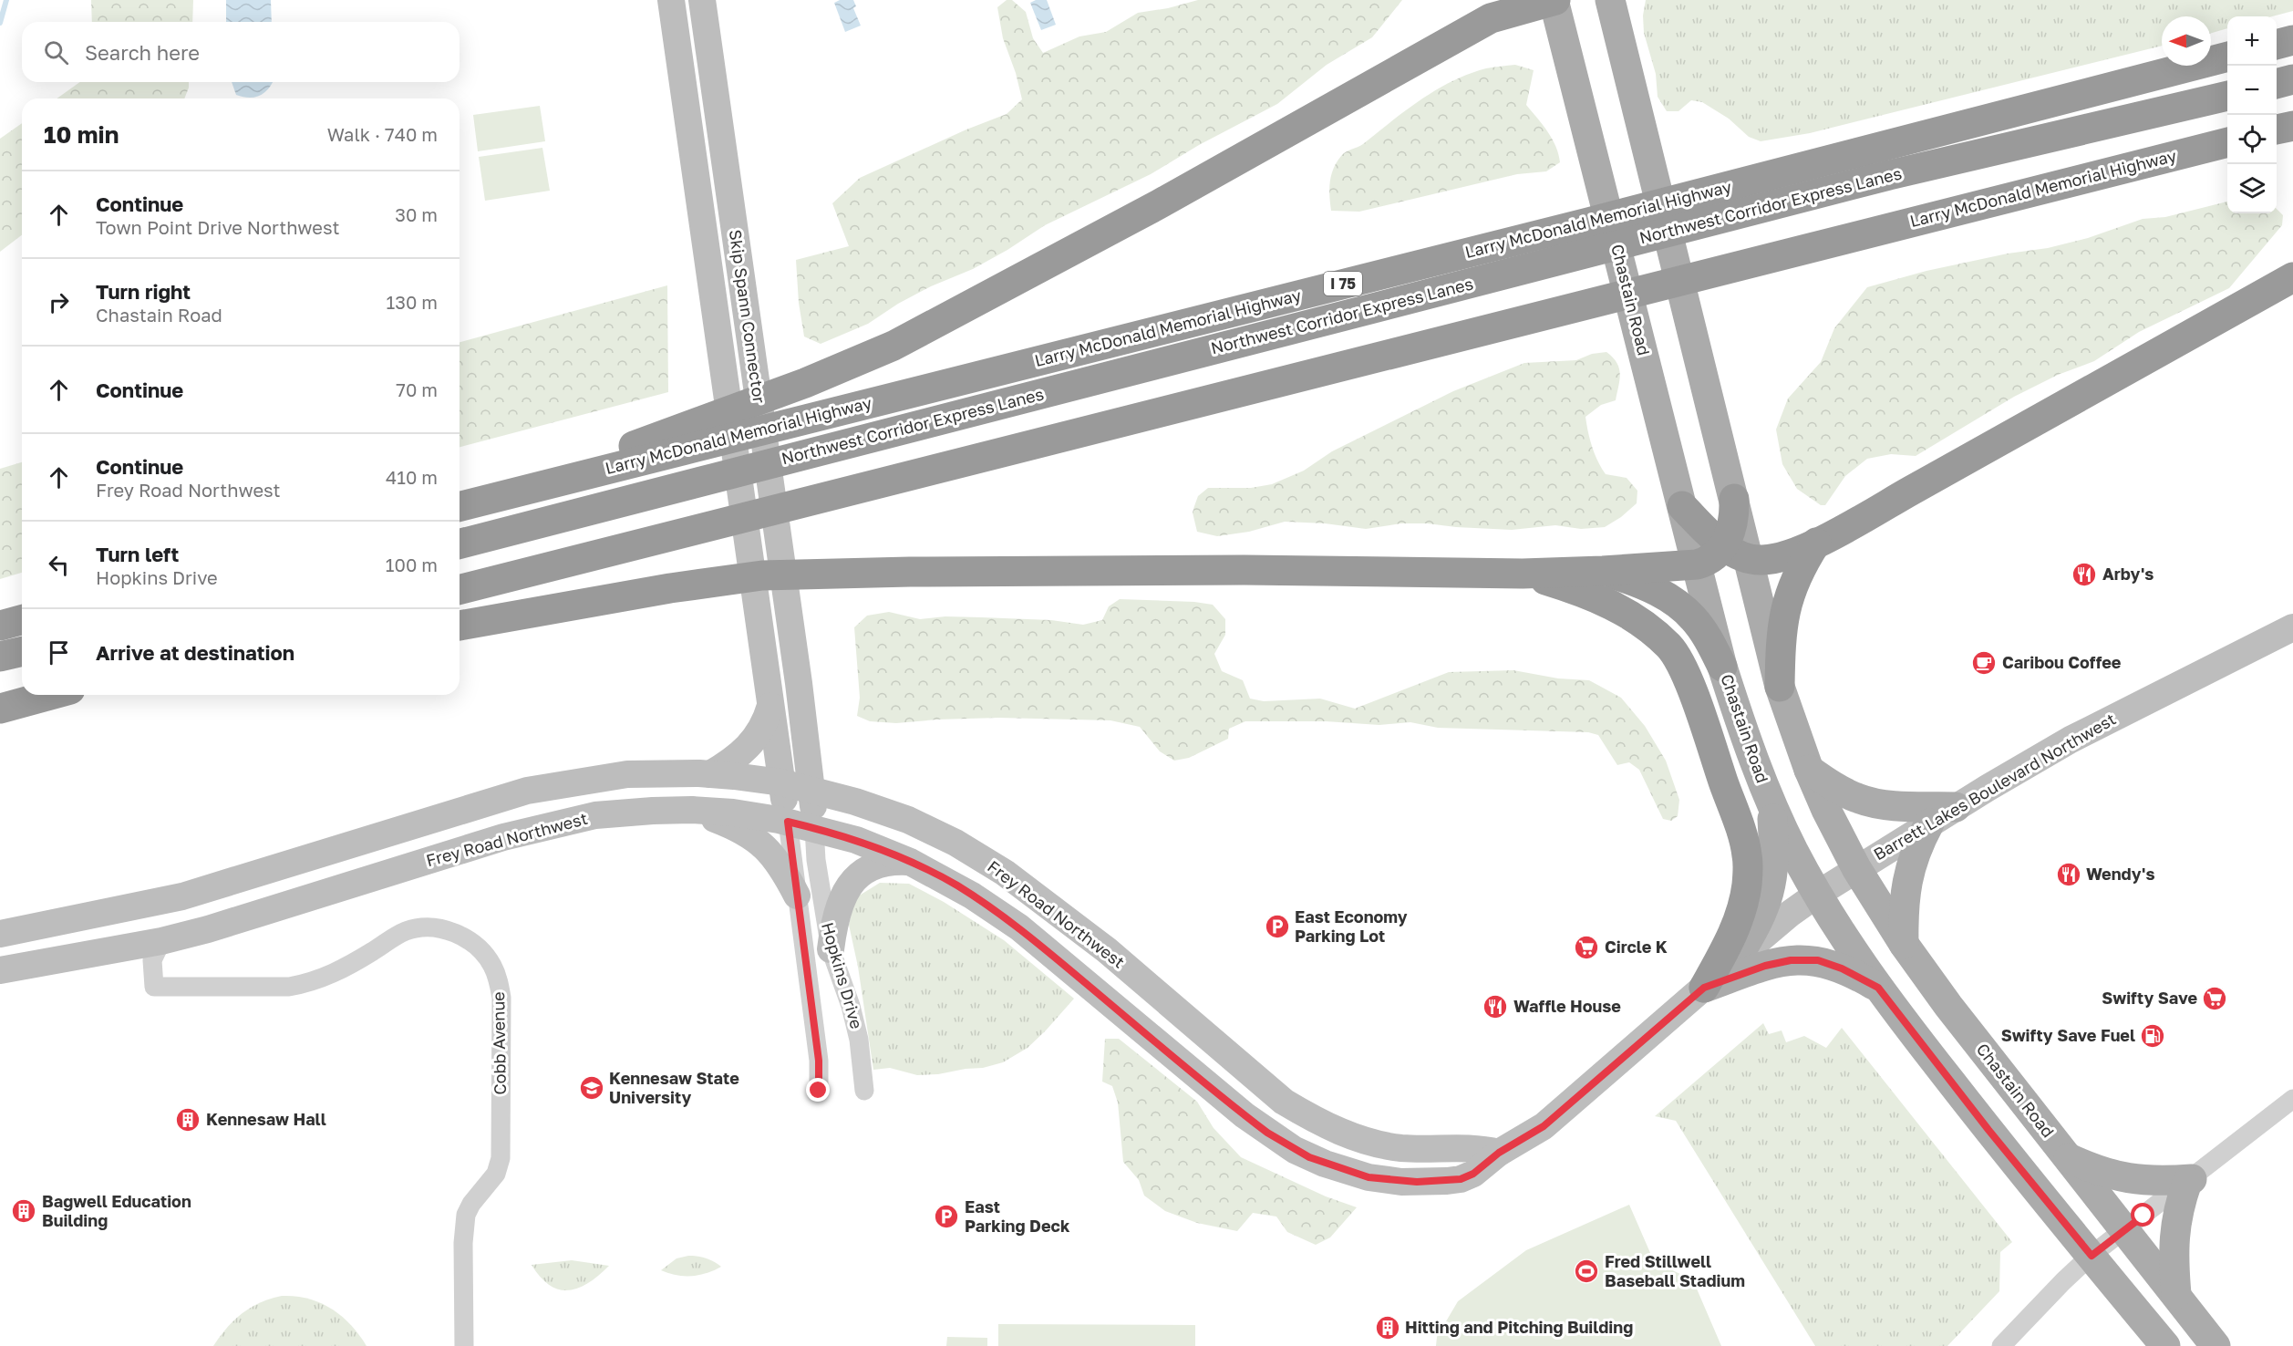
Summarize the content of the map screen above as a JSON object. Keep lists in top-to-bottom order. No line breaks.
{"streets":{"highway":["Larry McDonald Memorial Highway","Northwest Corridor Express Lanes","I 75"],"main road":["Chastain Road","Skip Spann Connector","Barrett Lakes Boulevard Northwest","Frey Road Northwest"],"street":["Hopkins Drive","Cobb Avenue"]},"crossings":[["Chastain Road","Barrett Lakes Boulevard Northwest"],["Chastain Road","Frey Road Northwest"],["Skip Spann Connector","Frey Road Northwest"],["Skip Spann Connector","Hopkins Drive"],["Barrett Lakes Boulevard Northwest","Frey Road Northwest"],["Frey Road Northwest","Hopkins Drive"],["Frey Road Northwest","Cobb Avenue"]],"places":{"restaurant":["Arby's","Wendy's","Waffle House"],"cafe":["Caribou Coffee"],"parking":["East Economy Parking Lot","East Parking Deck"],"supermarket":["Circle K","Swifty Save"],"fuel station":["Swifty Save Fuel"],"school or university":["Kennesaw State University"],"building":["Kennesaw Hall","Bagwell Education Building","Hitting and Pitching Building"],"sports":["Fred Stillwell Baseball Stadium"]},"north":"left","page":{"map_buttons":["+","−"],"search":"Search here","heading":["10 min","Walk · 740 m"],"list":[["Continue","Town Point Drive Northwest","30 m"],["Turn right","Chastain Road","130 m"],["Continue","70 m"],["Continue","Frey Road Northwest","410 m"],["Turn left","Hopkins Drive","100 m"],"Arrive at destination"]}}
